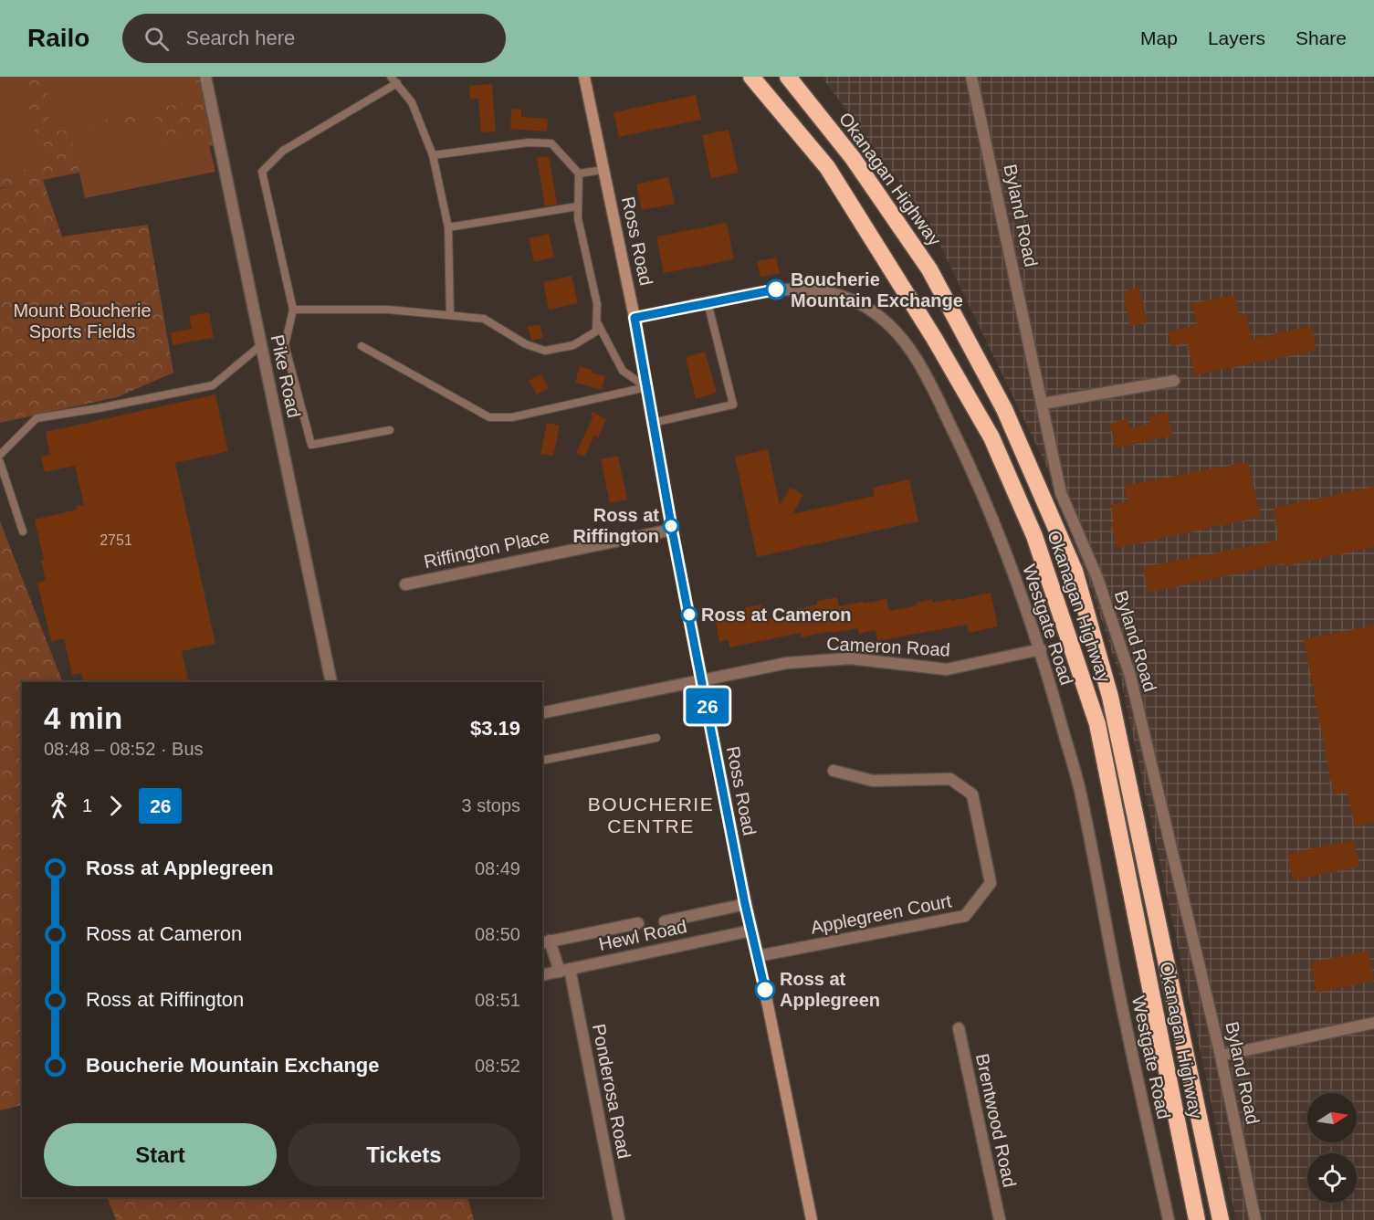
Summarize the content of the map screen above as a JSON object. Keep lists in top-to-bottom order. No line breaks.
{"streets":{"highway":["Okanagan Highway"],"street":["Byland Road","Ross Road","Pike Road","Riffington Place","Westgate Road","Cameron Road","Applegreen Court","Hewl Road","Ponderosa Road","Brentwood Road"]},"crossings":[["Ross Road","Riffington Place"],["Ross Road","Westgate Road"],["Ross Road","Cameron Road"],["Ross Road","Applegreen Court"],["Ross Road","Hewl Road"],["Westgate Road","Cameron Road"],["Hewl Road","Ponderosa Road"]],"districts":["BOUCHERIE CENTRE"],"parks":["Mount Boucherie Sports Fields"],"places":["Boucherie Mountain Exchange","Ross at Riffington","Ross at Cameron","Ross at Applegreen"],"lines":["bus line 26"],"house_numbers":["2751"],"north":"right","page":{"header":"Railo","search":"Search here","nav":["Map","Layers","Share"],"on_map":"26","heading":["4 min","08:48 – 08:52 · Bus","$3.19"],"legs":["1","26","3 stops"],"list":[{"name":"Ross at Applegreen","value":"08:49"},{"name":"Ross at Cameron","value":"08:50"},{"name":"Ross at Riffington","value":"08:51"},{"name":"Boucherie Mountain Exchange","value":"08:52"}],"buttons":["Start","Tickets"]}}
